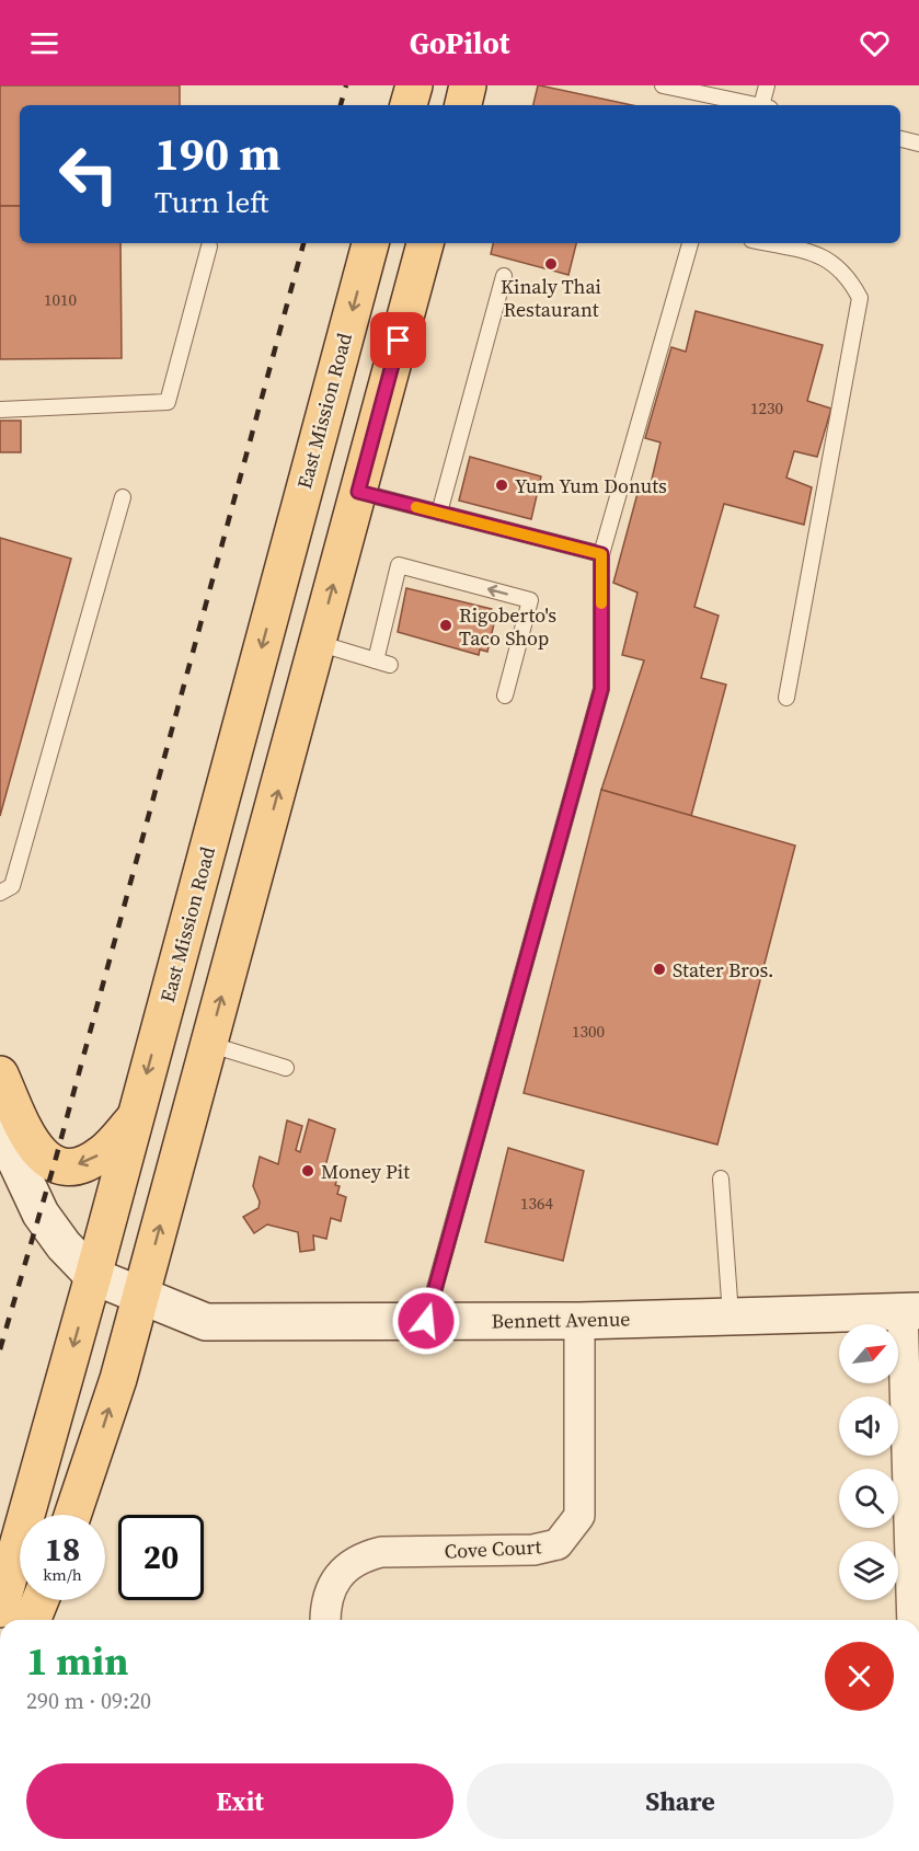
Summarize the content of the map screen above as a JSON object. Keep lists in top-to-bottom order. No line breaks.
{"streets":{"main road":["East Mission Road"],"street":["Bennett Avenue","Cove Court"]},"crossings":[["East Mission Road","Bennett Avenue"],["Bennett Avenue","Cove Court"]],"places":["Kinaly Thai Restaurant","Yum Yum Donuts","Rigoberto's Taco Shop","Stater Bros.","Money Pit"],"house_numbers":["1010","1230","1300","1364"],"north":"top right","page":{"header":"GoPilot","turn":["190 m","Turn left"],"speed":"18 km/h","limit":"20","heading":["1 min","290 m · 09:20"],"buttons":["Exit","Share"]}}
